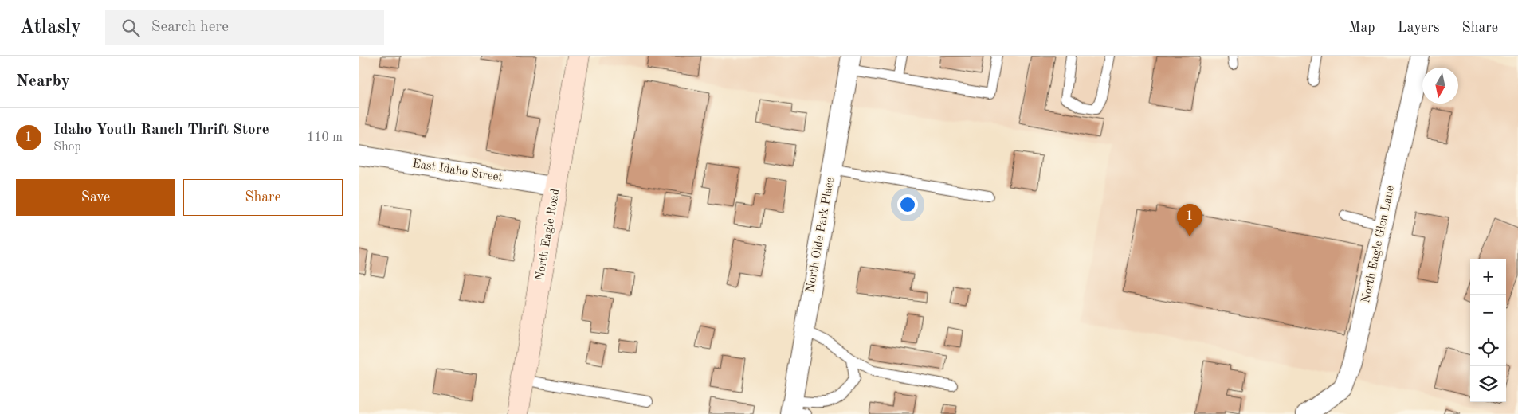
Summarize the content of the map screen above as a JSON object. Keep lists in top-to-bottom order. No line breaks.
{"streets":{"main road":["North Eagle Road"],"street":["East Idaho Street","North Olde Park Place","North Eagle Glen Lane"]},"crossings":[["East Idaho Street","North Eagle Road"]],"north":"bottom","page":{"header":"Atlasly","search":"Search here","nav":["Map","Layers","Share"],"heading":"Nearby","list":[{"mark":"1","name":"Idaho Youth Ranch Thrift Store","note":"Shop","value":"110 m"}],"buttons":["Save","Share"],"pins":"1","map_buttons":["+","−"]}}
